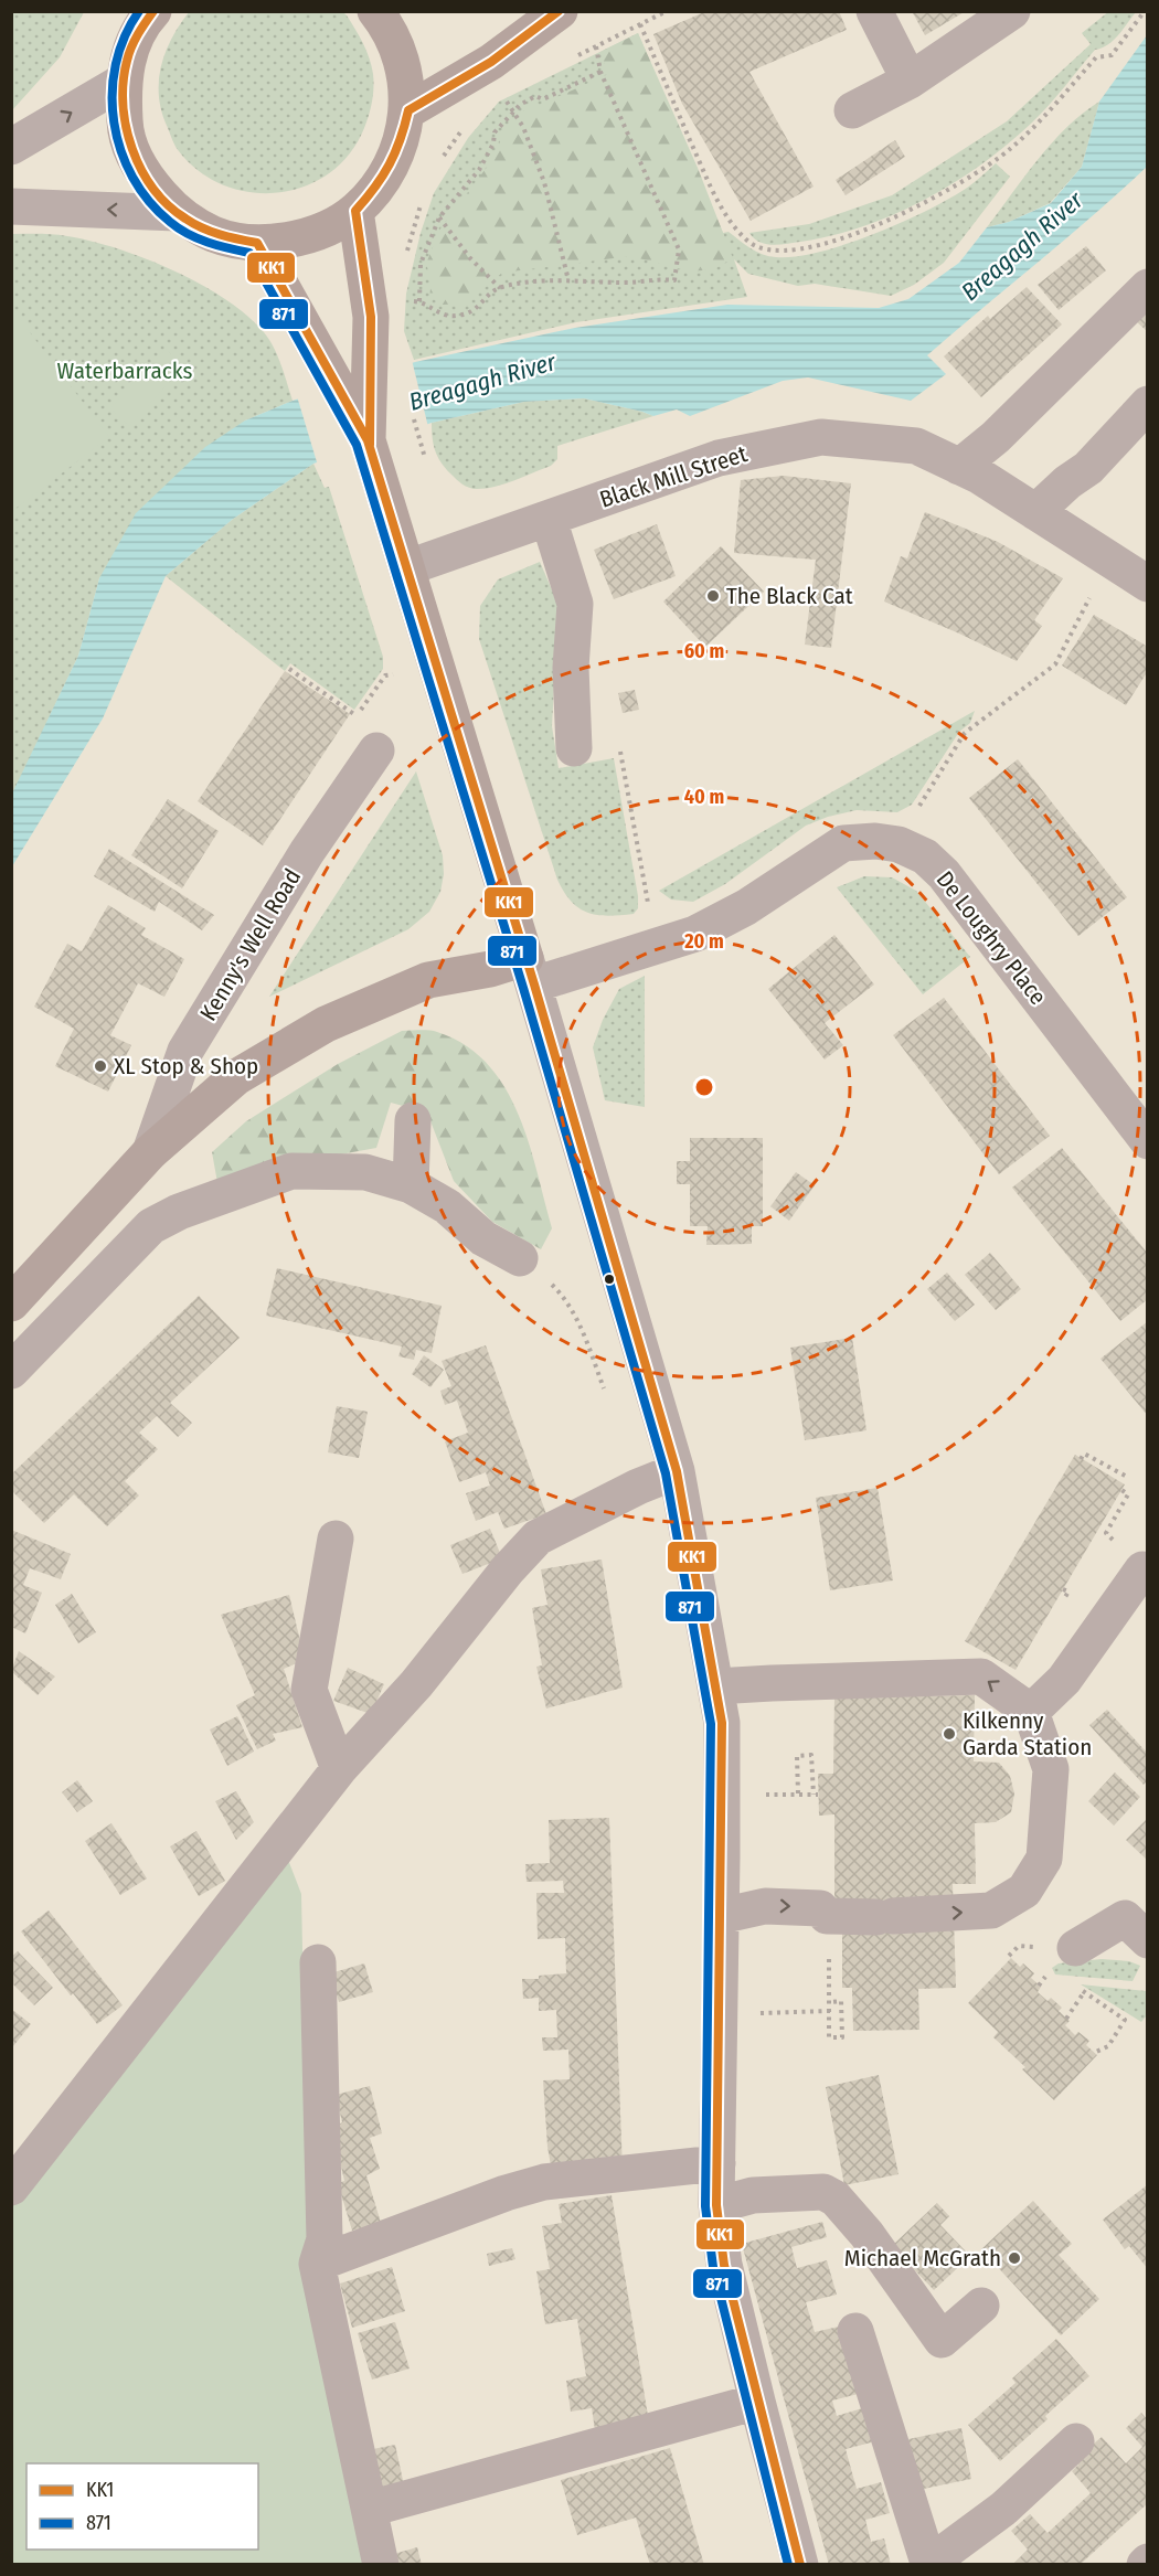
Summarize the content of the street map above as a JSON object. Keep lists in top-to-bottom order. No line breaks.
{"streets":{"main road":["Kenny's Well Road"],"street":["Black Mill Street","De Loughry Place"]},"crossings":[["De Loughry Place","Kenny's Well Road"]],"water":["Breagagh River"],"parks":["Waterbarracks"],"places":["The Black Cat","XL Stop & Shop","Kilkenny Garda Station","Michael McGrath"],"lines":["transit line KK1","transit line 871"],"legend":["KK1","871"],"rings":["60 m","40 m","20 m"]}
